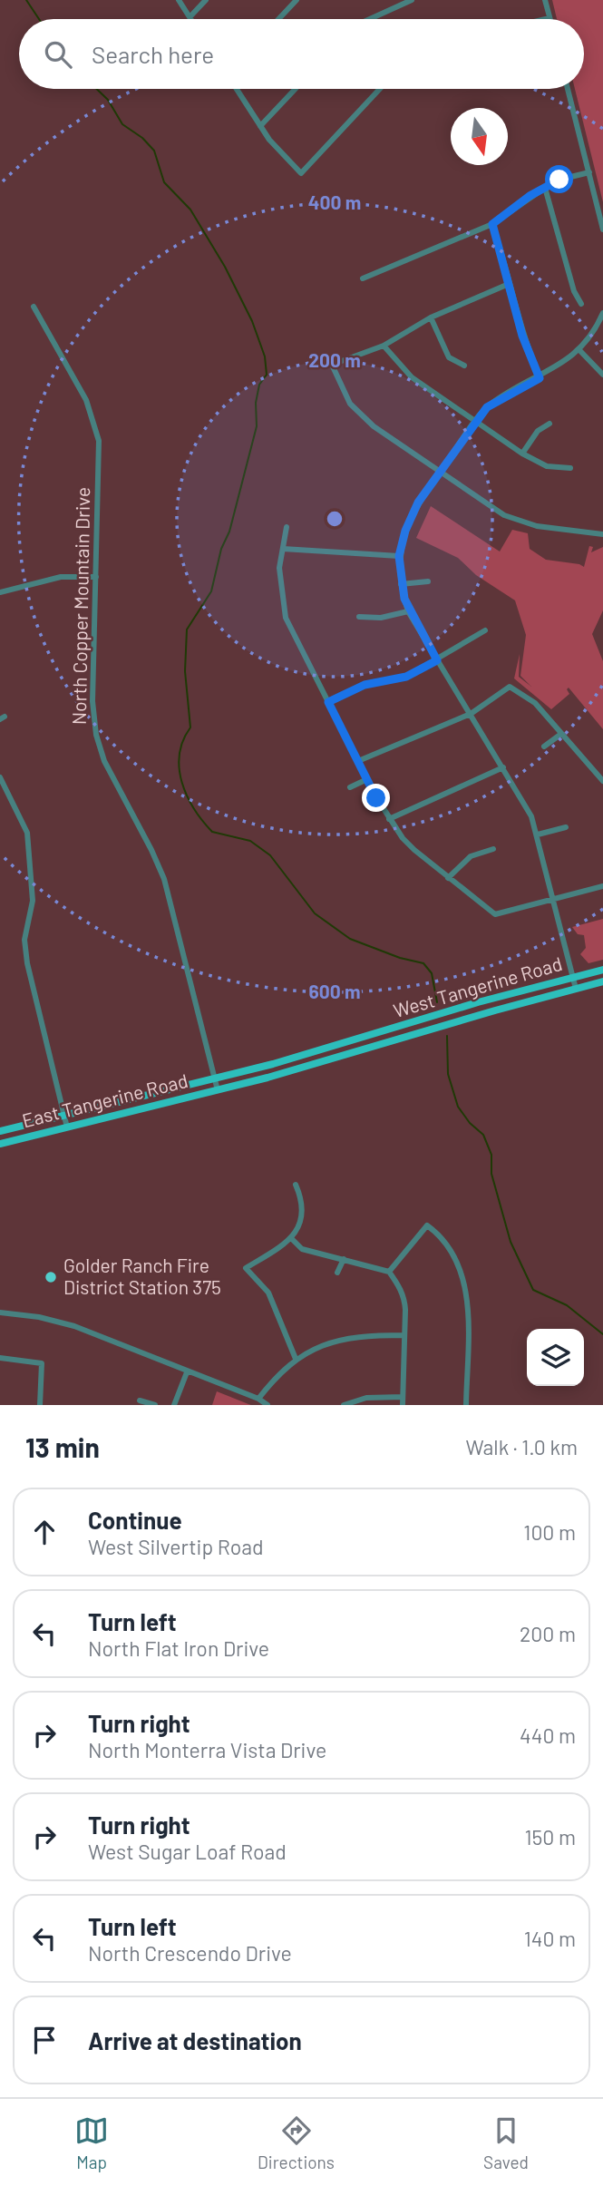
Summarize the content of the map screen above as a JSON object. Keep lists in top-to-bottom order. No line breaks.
{"streets":{"main road":["West Tangerine Road","East Tangerine Road"],"street":["North Copper Mountain Drive"]},"crossings":[["North Copper Mountain Drive","West Tangerine Road"],["North Copper Mountain Drive","East Tangerine Road"],["West Tangerine Road","East Tangerine Road"]],"places":["Golder Ranch Fire District Station 375"],"north":"bottom","page":{"search":"Search here","heading":["13 min","Walk · 1.0 km"],"list":[["Continue","West Silvertip Road","100 m"],["Turn left","North Flat Iron Drive","200 m"],["Turn right","North Monterra Vista Drive","440 m"],["Turn right","West Sugar Loaf Road","150 m"],["Turn left","North Crescendo Drive","140 m"],"Arrive at destination"],"nav":["Map","Directions","Saved"]},"rings":["400 m","200 m","600 m"]}
